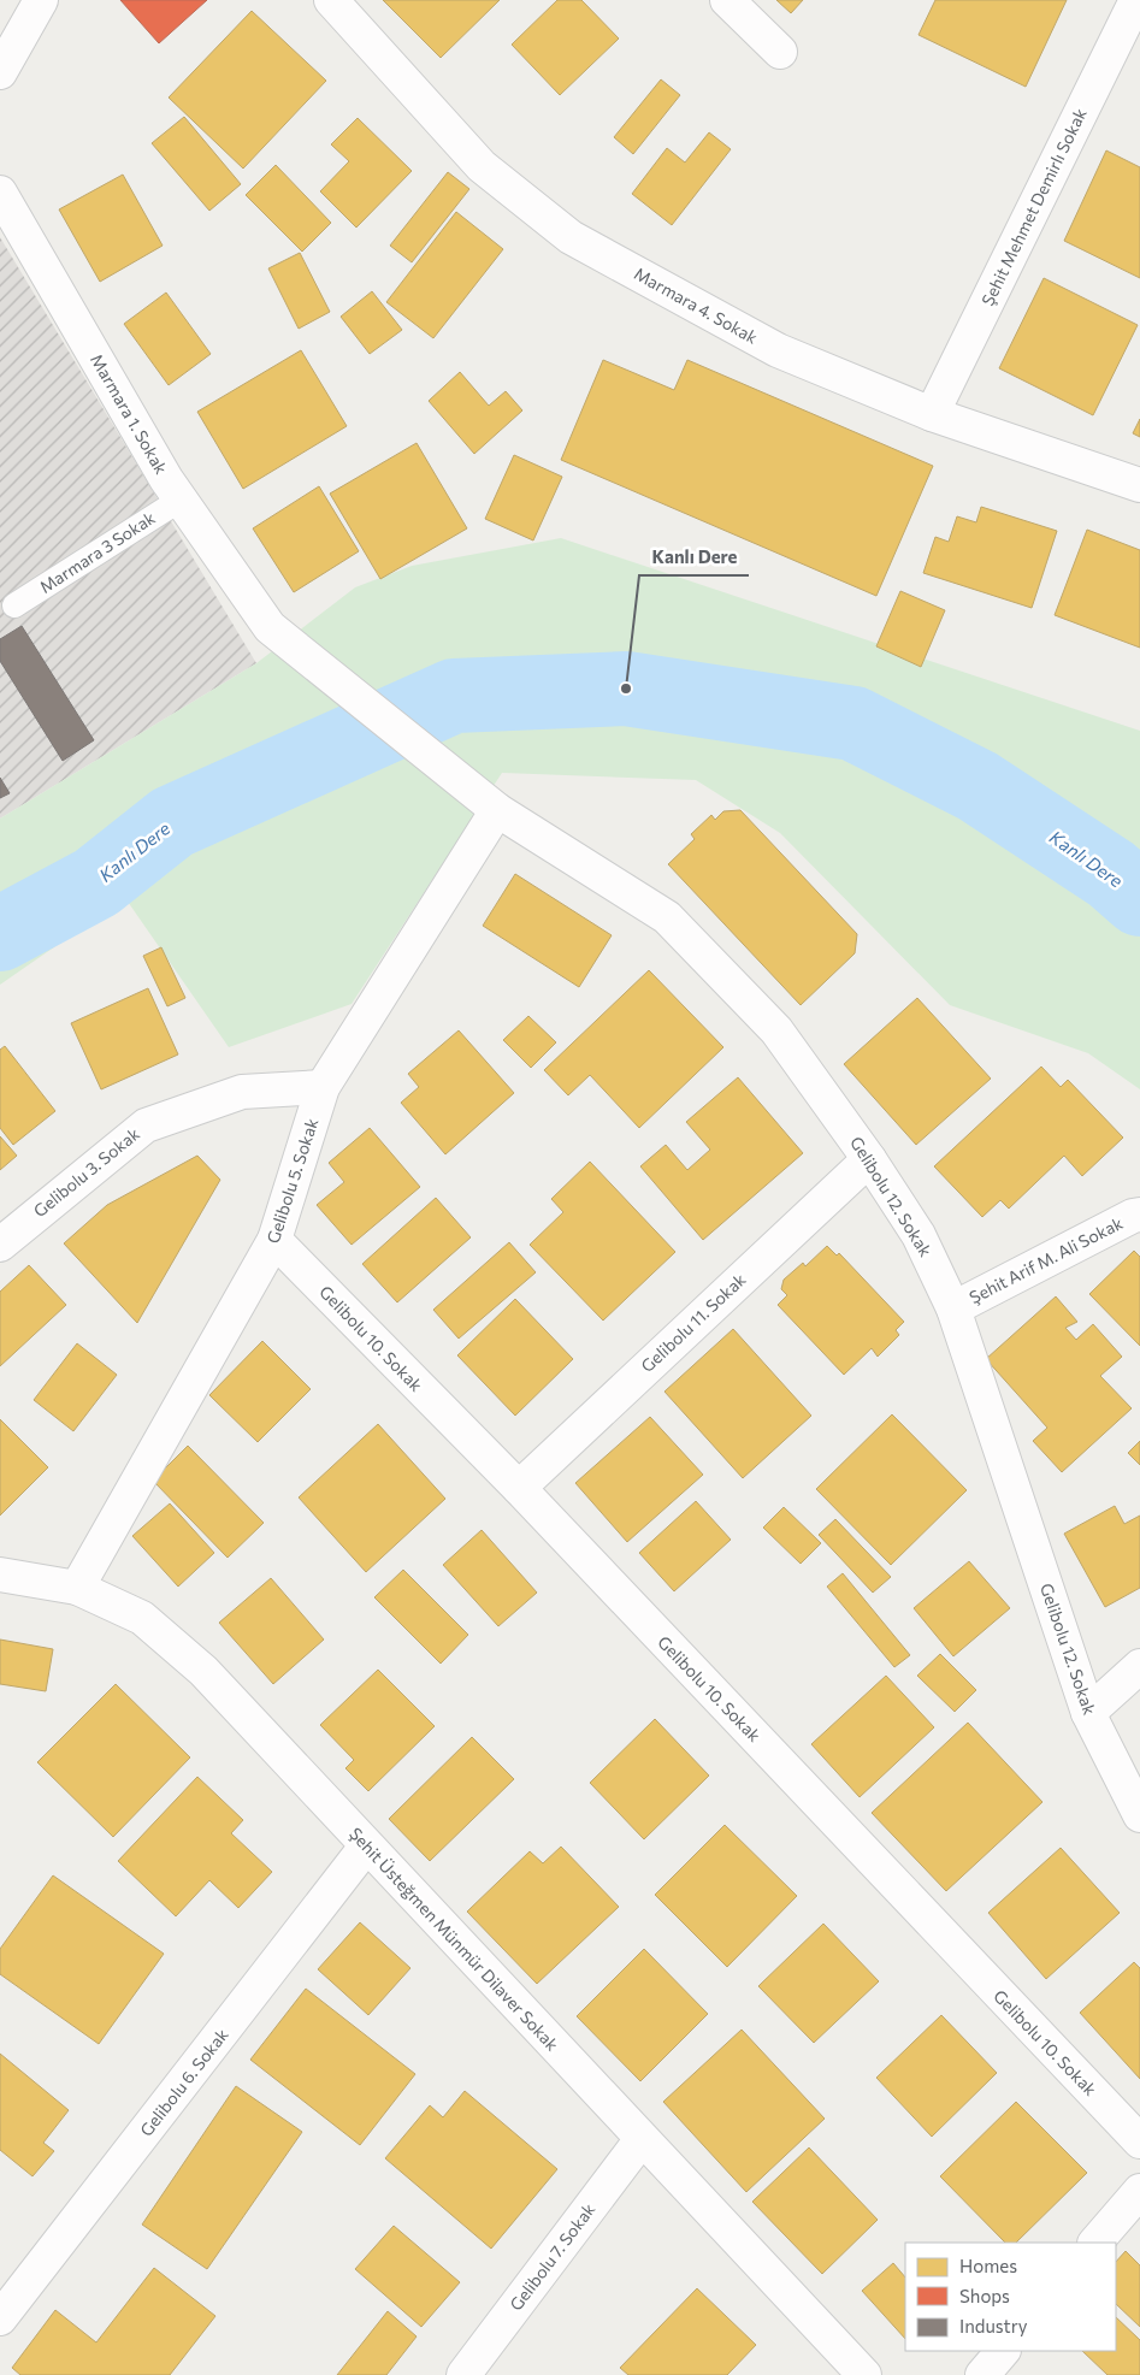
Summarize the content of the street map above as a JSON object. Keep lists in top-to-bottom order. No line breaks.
{"streets":{"street":["Şehit Mehmet Demirlı Sokak","Marmara 4. Sokak","Marmara 1. Sokak","Gelibolu 3. Sokak","Gelibolu 5. Sokak","Gelibolu 12. Sokak","Şehit Arif M. Ali Sokak","Gelibolu 11. Sokak","Gelibolu 10. Sokak","Şehit Üsteğmen Münmür Dilaver Sokak","Gelibolu 6. Sokak","Gelibolu 7. Sokak"],"lane":["Marmara 3 Sokak"]},"crossings":[["Şehit Mehmet Demirlı Sokak","Marmara 4. Sokak"],["Marmara 1. Sokak","Marmara 3 Sokak"],["Marmara 1. Sokak","Gelibolu 12. Sokak"],["Gelibolu 3. Sokak","Gelibolu 5. Sokak"],["Gelibolu 5. Sokak","Gelibolu 12. Sokak"],["Gelibolu 5. Sokak","Gelibolu 10. Sokak"],["Gelibolu 5. Sokak","Şehit Üsteğmen Münmür Dilaver Sokak"],["Gelibolu 12. Sokak","Şehit Arif M. Ali Sokak"],["Gelibolu 12. Sokak","Gelibolu 11. Sokak"],["Gelibolu 11. Sokak","Gelibolu 10. Sokak"],["Şehit Üsteğmen Münmür Dilaver Sokak","Gelibolu 6. Sokak"],["Şehit Üsteğmen Münmür Dilaver Sokak","Gelibolu 7. Sokak"]],"water":["Kanlı Dere"],"places":["Kanlı Dere"],"legend":["Homes","Shops","Industry"]}
